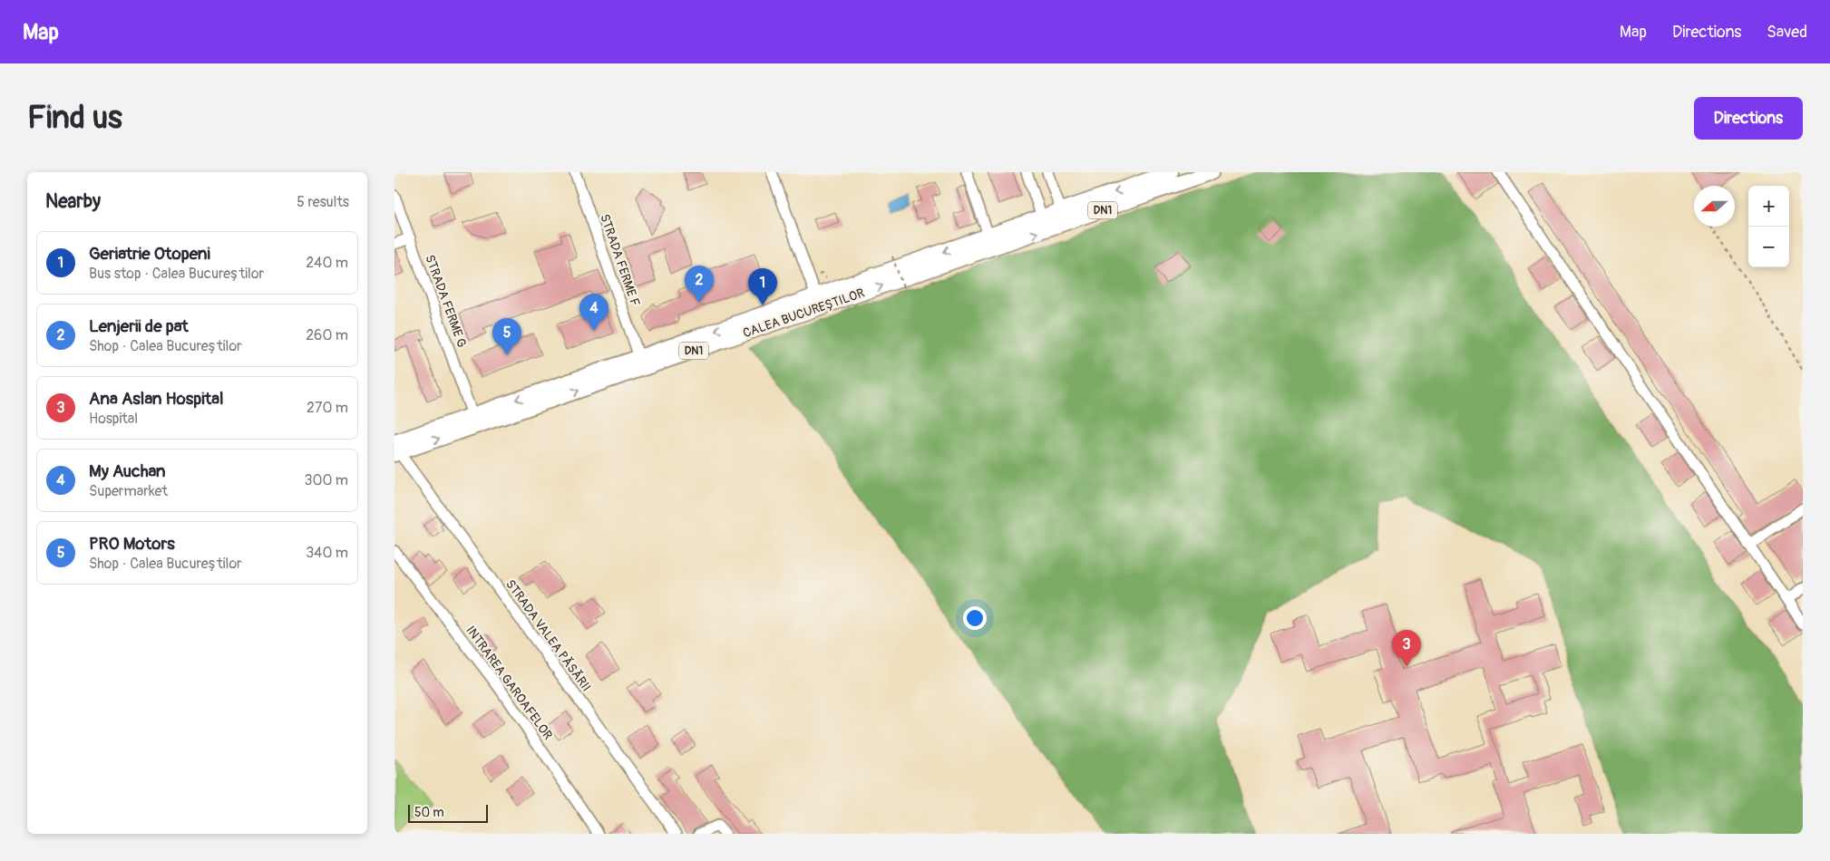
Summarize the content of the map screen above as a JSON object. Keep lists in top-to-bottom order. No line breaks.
{"streets":{"highway":["DN1","CALEA BUCUREȘTILOR"],"street":["STRADA FERME F","STRADA FERME G","STRADA VALEA PĂSĂRII","INTRAREA GAROAFELOR"]},"crossings":[["STRADA FERME F","CALEA BUCUREȘTILOR"],["STRADA FERME G","CALEA BUCUREȘTILOR"],["CALEA BUCUREȘTILOR","STRADA VALEA PĂSĂRII"]],"scale_bar":"50 m","north":"left","page":{"header":"Map","nav":["Map","Directions","Saved"],"buttons":"Directions","title":"Find us","heading":["Nearby","5 results"],"map_buttons":["+","−"],"list":[{"mark":"1","name":"Geriatrie Otopeni","note":"Bus stop · Calea Bucureștilor","value":"240 m"},{"mark":"2","name":"Lenjerii de pat","note":"Shop · Calea Bucureștilor","value":"260 m"},{"mark":"3","name":"Ana Aslan Hospital","note":"Hospital","value":"270 m"},{"mark":"4","name":"My Auchan","note":"Supermarket","value":"300 m"},{"mark":"5","name":"PRO Motors","note":"Shop · Calea Bucureștilor","value":"340 m"}],"pins":["2","1","4","5","3"],"scale":"50 m"}}
